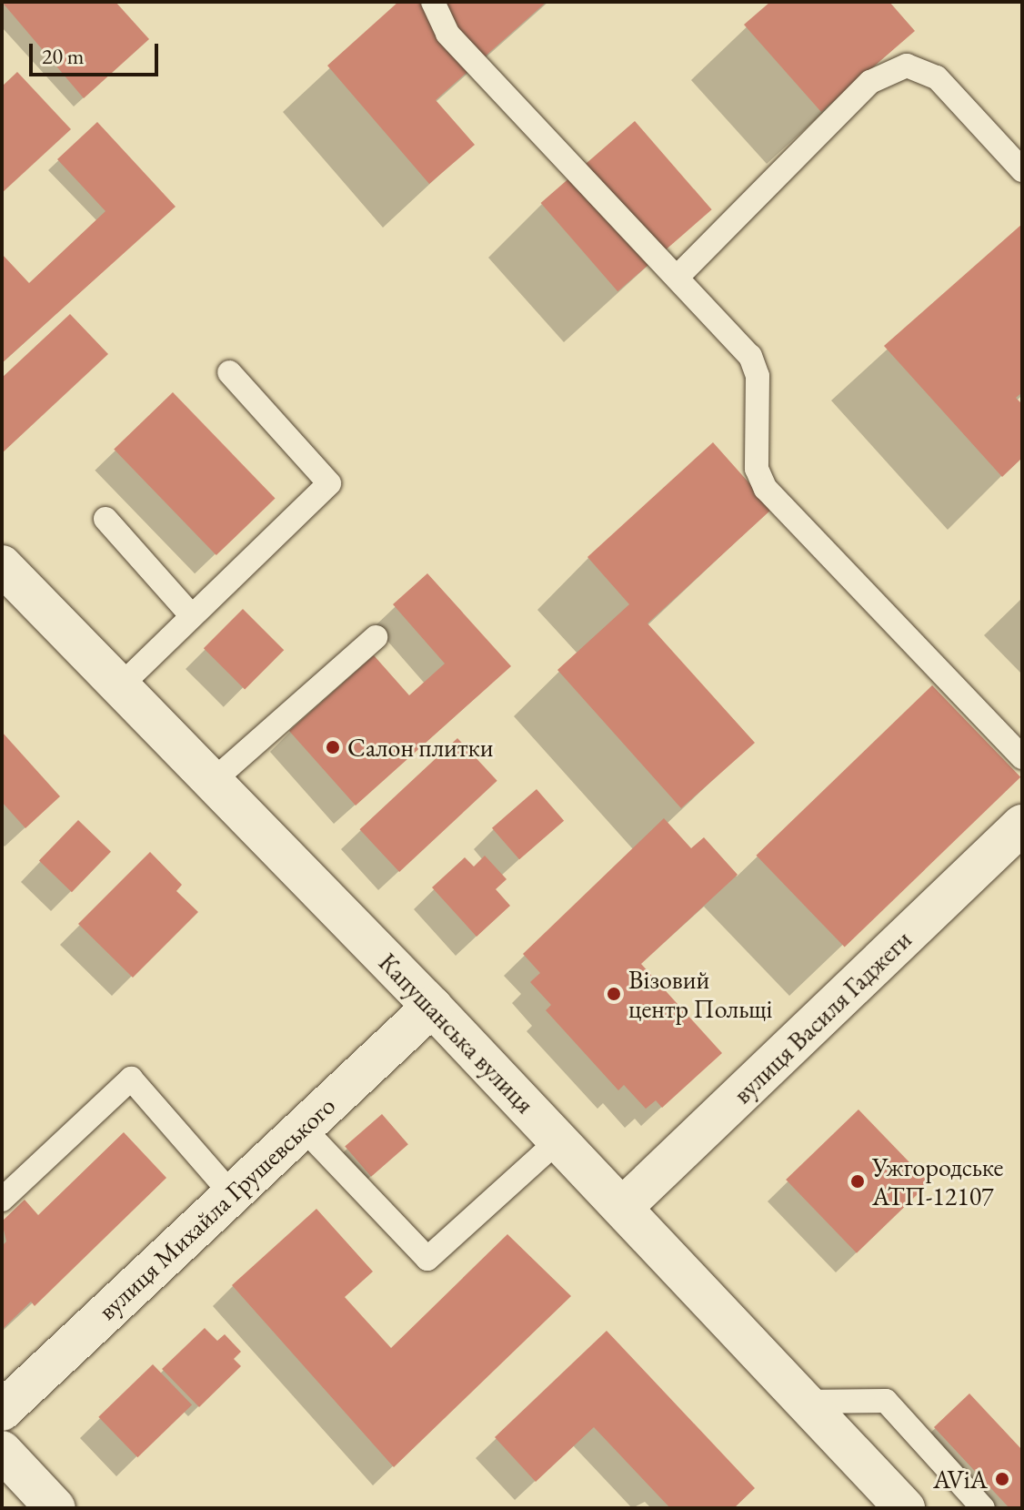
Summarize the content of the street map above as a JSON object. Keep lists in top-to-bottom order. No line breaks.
{"streets":{"street":["вулиця Василя Гаджеги","Капушанська вулиця","вулиця Михайла Грушевського"]},"crossings":[["вулиця Василя Гаджеги","Капушанська вулиця"],["Капушанська вулиця","вулиця Михайла Грушевського"]],"places":["Салон плитки","Візовий центр Польщі","Ужгородське АТП-12107","AViA"],"scale_bar":"20 m"}
